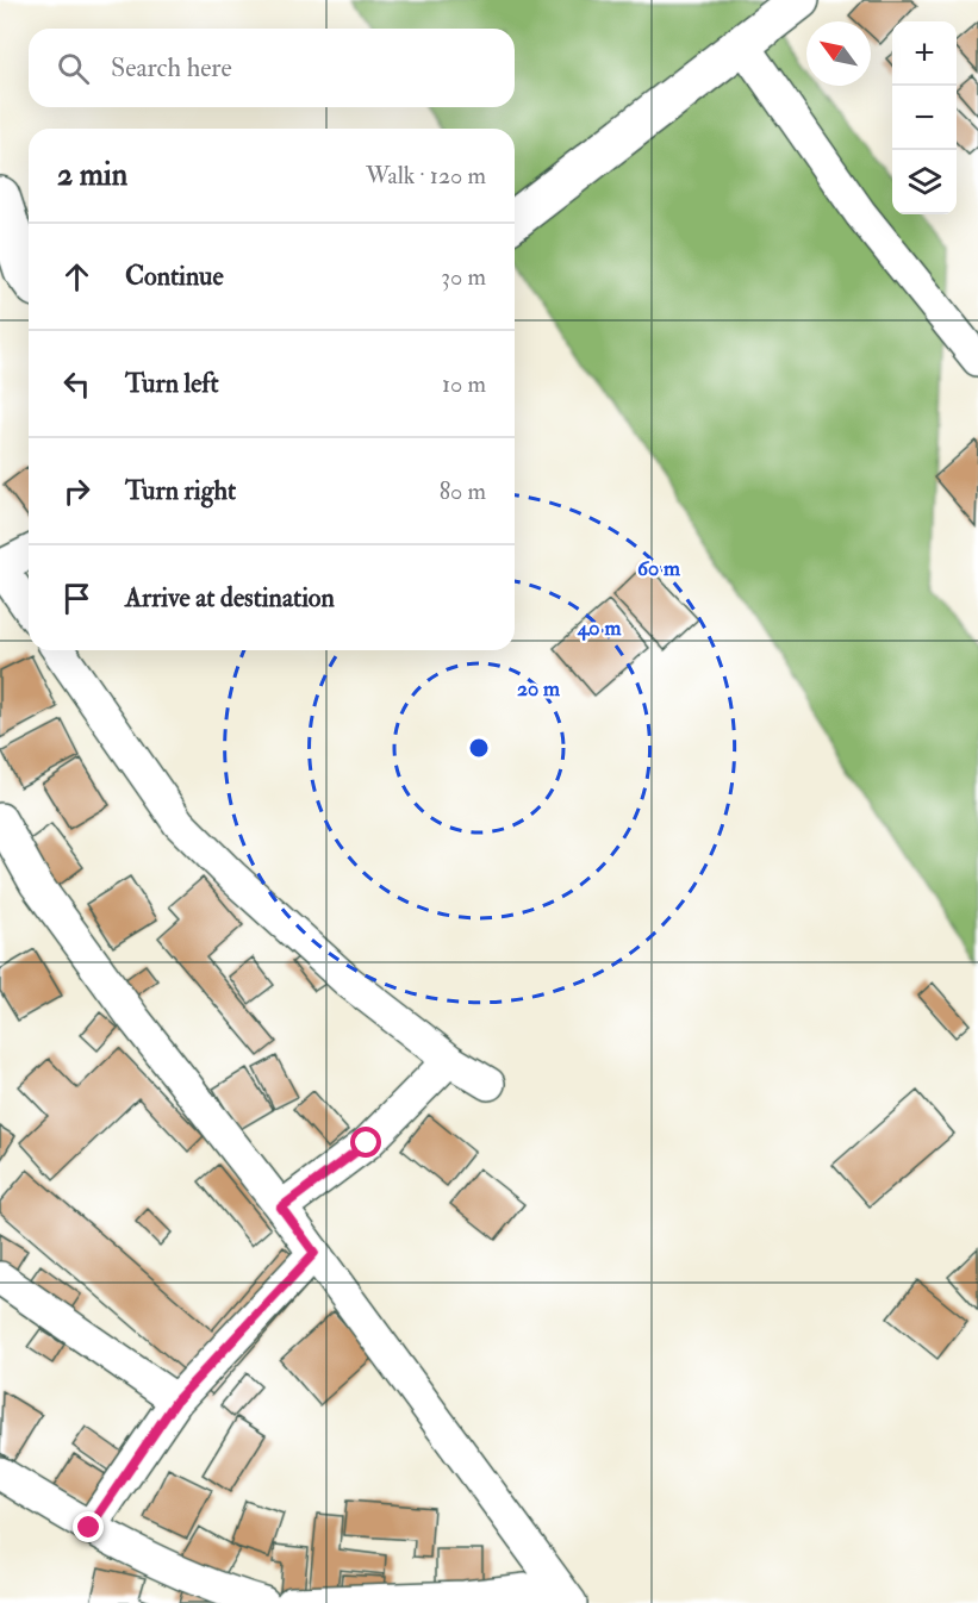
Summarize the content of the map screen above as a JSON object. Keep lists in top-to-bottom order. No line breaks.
{"north":"top left","page":{"map_buttons":["+","−"],"search":"Search here","heading":["2 min","Walk · 120 m"],"list":[["Continue","30 m"],["Turn left","10 m"],["Turn right","80 m"],"Arrive at destination"]},"rings":["60 m","40 m","20 m"]}
